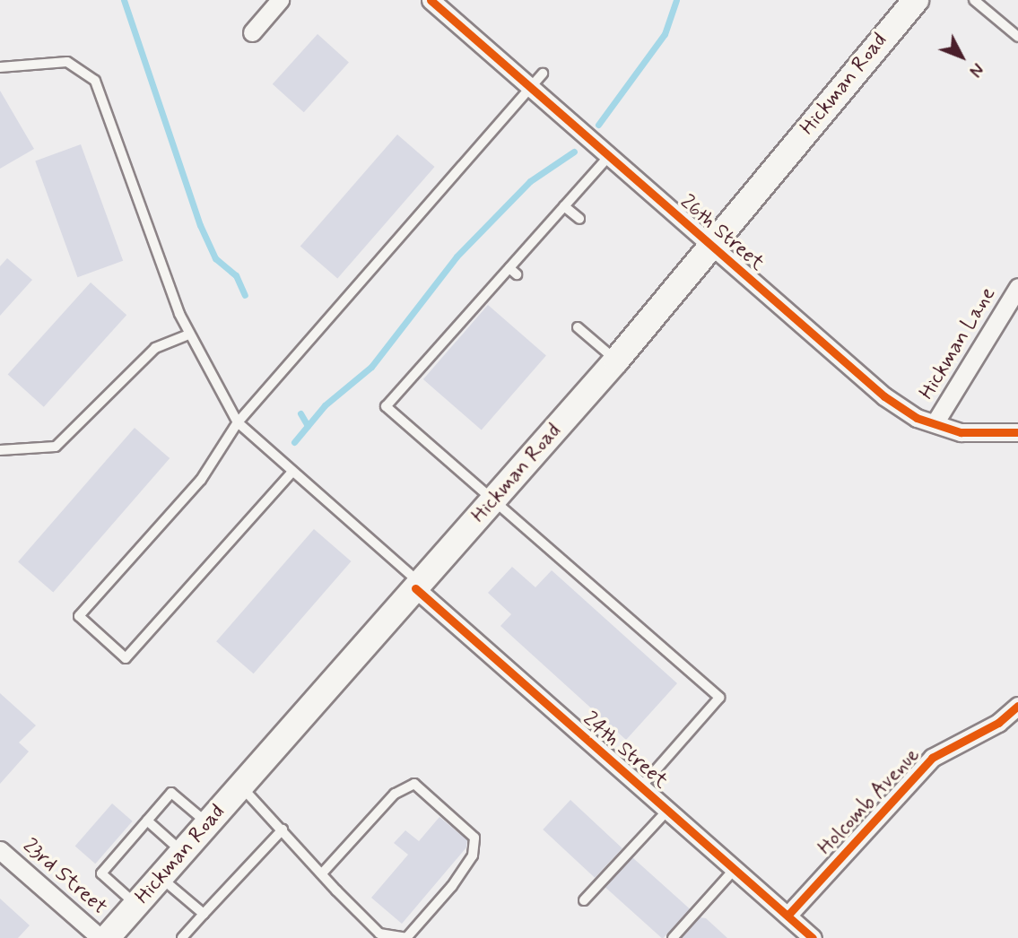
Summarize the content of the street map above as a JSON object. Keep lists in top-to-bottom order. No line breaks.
{"streets":{"main road":["Hickman Road"],"street":["26th Street","Hickman Lane","24th Street","Holcomb Avenue","23rd Street"]},"crossings":[["Hickman Road","26th Street"],["Hickman Road","24th Street"],["26th Street","Hickman Lane"],["24th Street","Holcomb Avenue"]],"north":"bottom right"}
